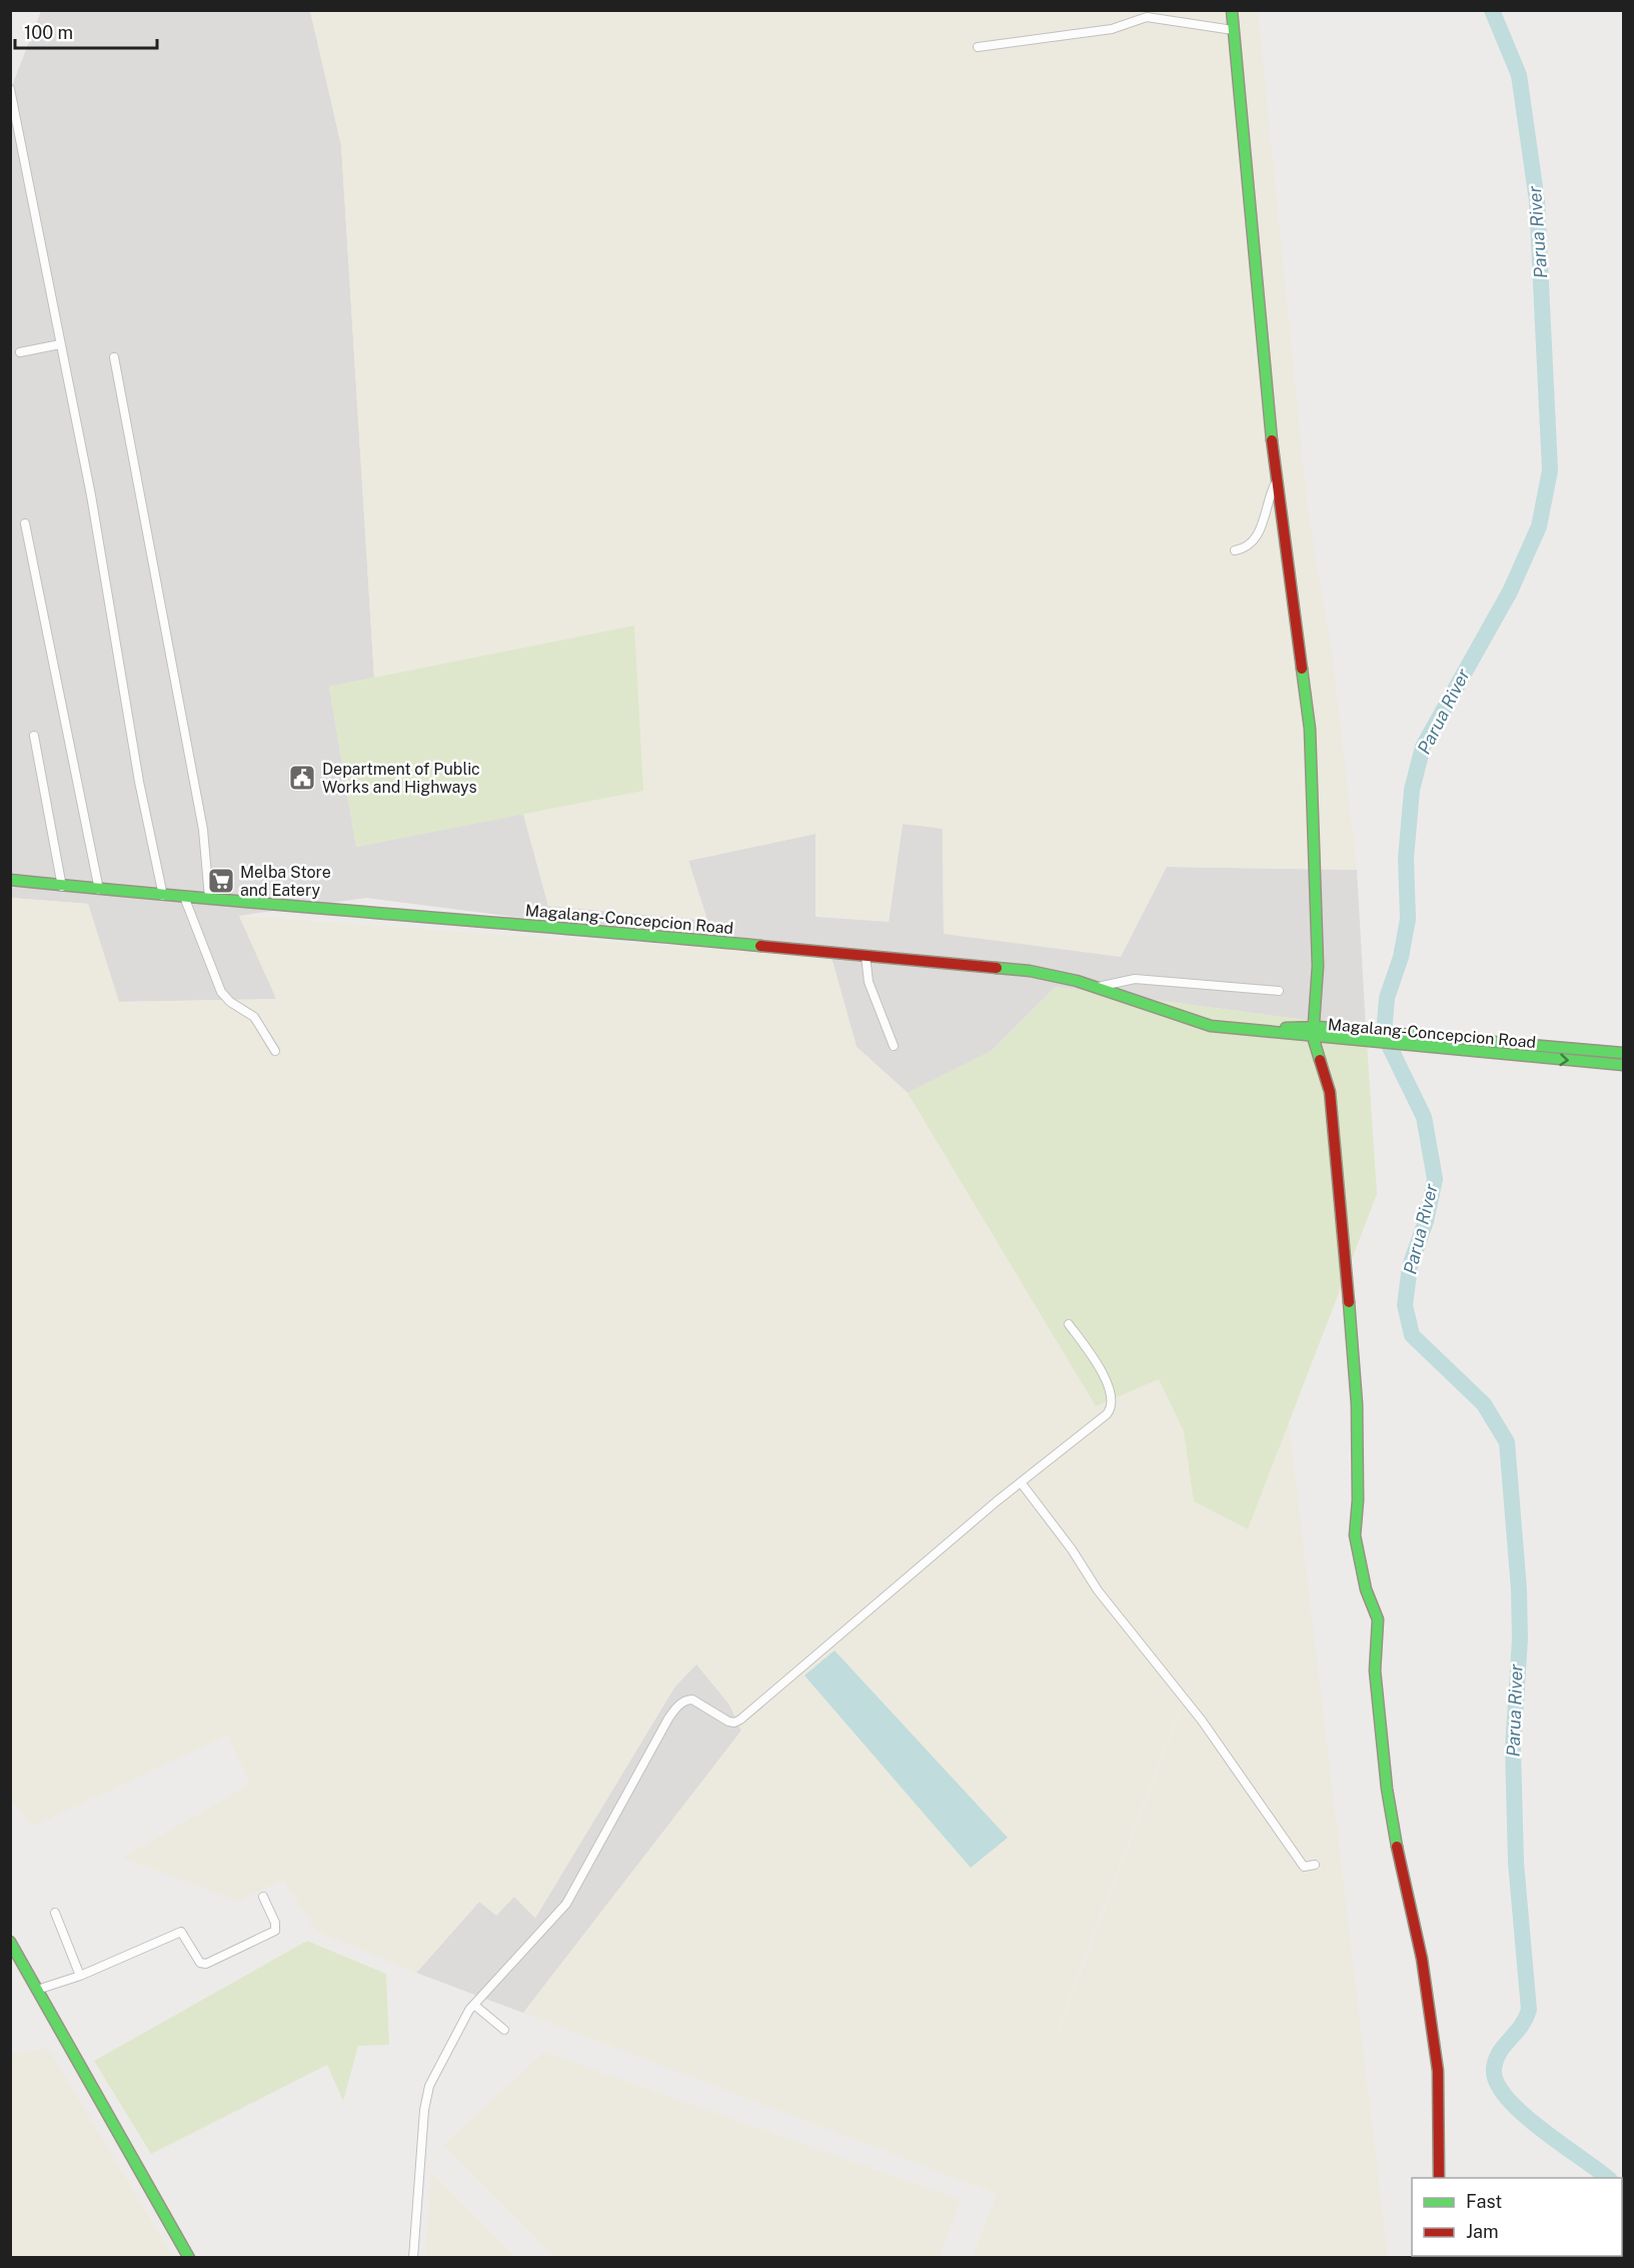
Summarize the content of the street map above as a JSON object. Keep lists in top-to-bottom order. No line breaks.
{"streets":{"street":["Magalang-Concepcion Road"]},"water":["Parua River"],"places":{"public building":["Department of Public Works and Highways"],"supermarket":["Melba Store and Eatery"]},"legend":["Fast","Jam"],"scale_bar":"100 m"}
